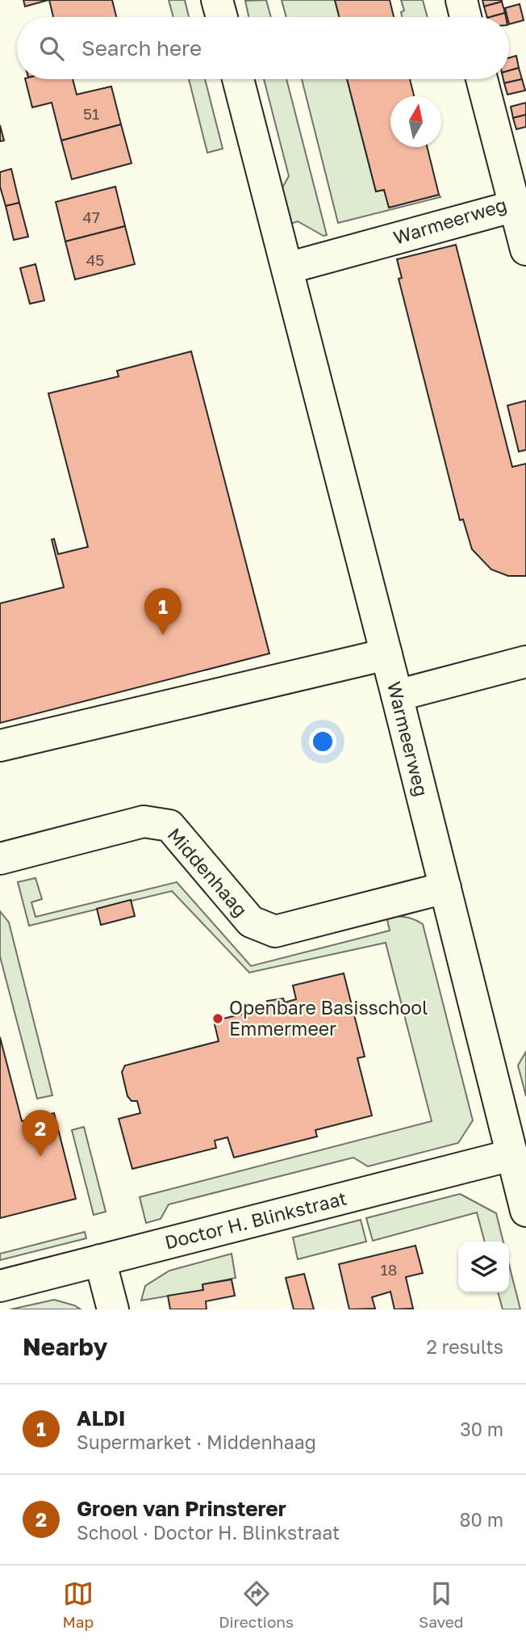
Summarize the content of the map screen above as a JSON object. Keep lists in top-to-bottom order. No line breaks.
{"streets":{"street":["Warmeerweg","Middenhaag","Doctor H. Blinkstraat"]},"crossings":[["Warmeerweg","Middenhaag"],["Warmeerweg","Doctor H. Blinkstraat"]],"places":["Openbare Basisschool Emmermeer"],"house_numbers":["51","47","45","18"],"north":"top","page":{"search":"Search here","pins":["1","2"],"heading":["Nearby","2 results"],"list":[{"mark":"1","name":"ALDI","note":"Supermarket · Middenhaag","value":"30 m"},{"mark":"2","name":"Groen van Prinsterer","note":"School · Doctor H. Blinkstraat","value":"80 m"}],"nav":["Map","Directions","Saved"]}}
